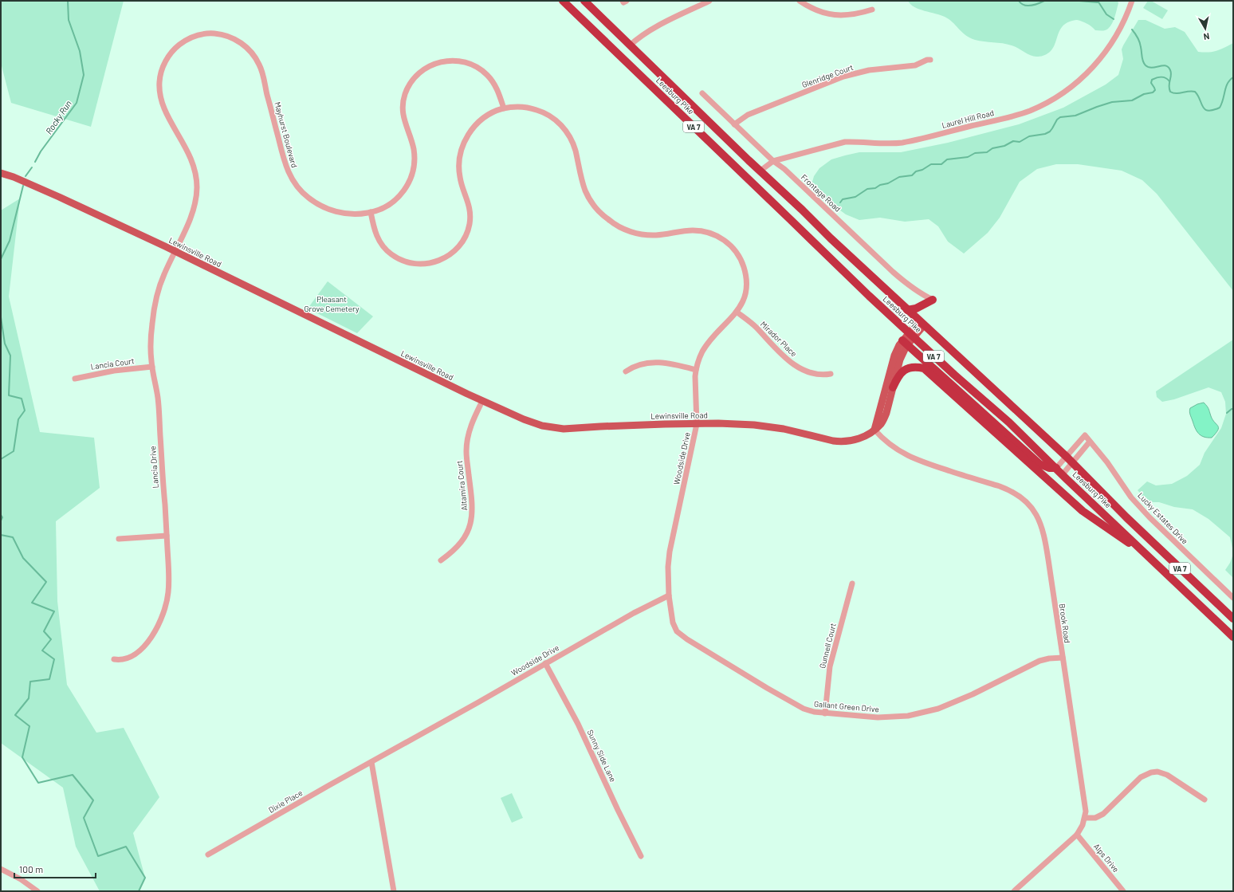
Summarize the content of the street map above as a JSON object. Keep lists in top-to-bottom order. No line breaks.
{"streets":{"highway":["Leesburg Pike","VA 7"],"main road":["Lewinsville Road"],"street":["Glenridge Court","Laurel Hill Road","Mayhurst Boulevard","Frontage Road","Mirador Place","Lancia Court","Woodside Drive","Lancia Drive","Altamira Court","Lucky Estates Drive","Brook Road","Gunnell Court","Gallant Green Drive","Sunny Side Lane","Dixie Place","Alps Drive"]},"crossings":[["Glenridge Court","Frontage Road"],["Leesburg Pike","Laurel Hill Road"],["Leesburg Pike","Lewinsville Road"],["Leesburg Pike","Lucky Estates Drive"],["Laurel Hill Road","Frontage Road"],["Mayhurst Boulevard","Lewinsville Road"],["Mayhurst Boulevard","Lancia Drive"],["Lewinsville Road","Woodside Drive"],["Lewinsville Road","Lancia Drive"],["Lewinsville Road","Altamira Court"],["Lewinsville Road","Brook Road"],["Mirador Place","Woodside Drive"],["Lancia Court","Lancia Drive"],["Woodside Drive","Gallant Green Drive"],["Woodside Drive","Sunny Side Lane"],["Woodside Drive","Dixie Place"],["Brook Road","Gallant Green Drive"],["Brook Road","Alps Drive"],["Gunnell Court","Gallant Green Drive"]],"water":["Rocky Run"],"parks":["Pleasant Grove Cemetery"],"scale_bar":"100 m","north":"bottom"}
